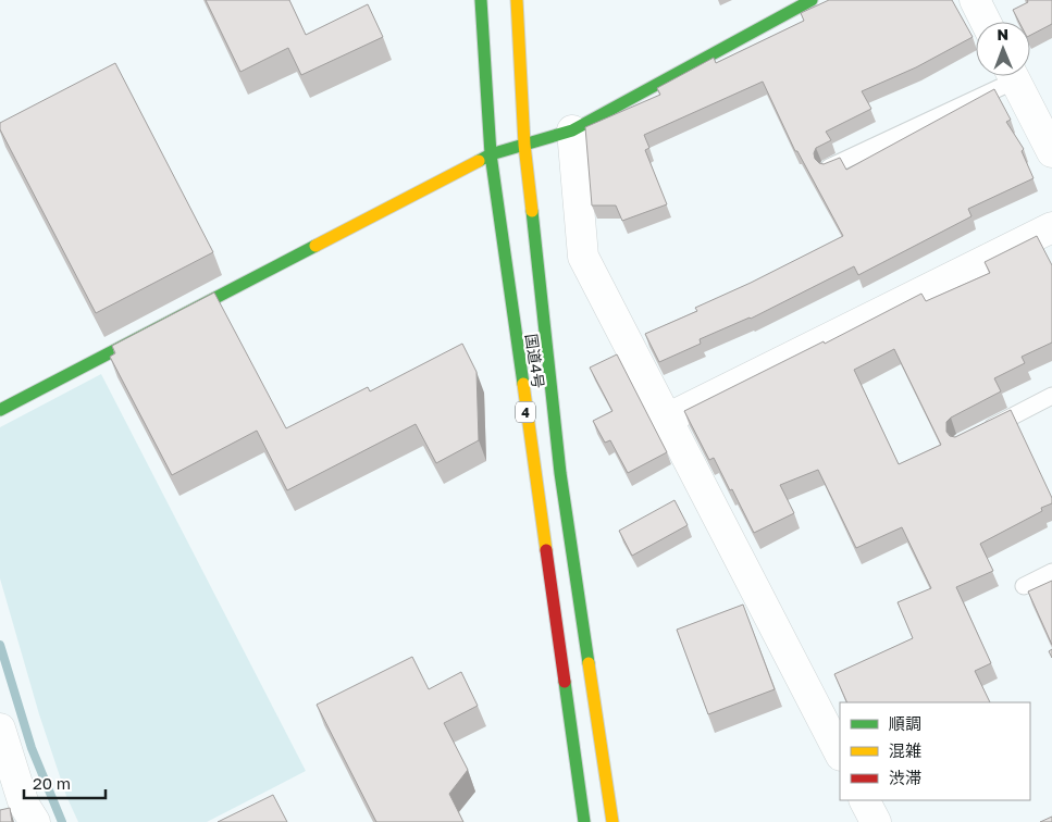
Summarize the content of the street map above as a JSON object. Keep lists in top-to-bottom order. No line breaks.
{"streets":{"main road":["国道4号","4"]},"legend":["順調","混雑","渋滞"],"scale_bar":"20 m","north":"top"}
